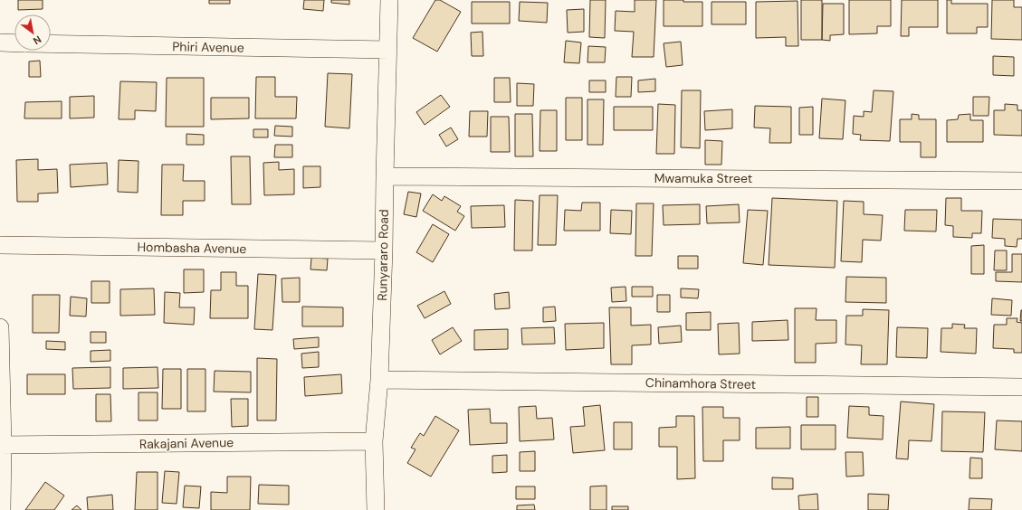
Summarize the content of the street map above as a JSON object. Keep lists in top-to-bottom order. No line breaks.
{"streets":{"street":["Phiri Avenue","Mwamuka Street","Hombasha Avenue","Runyararo Road","Chinamhora Street","Rakajani Avenue"]},"crossings":[["Phiri Avenue","Runyararo Road"],["Mwamuka Street","Runyararo Road"],["Hombasha Avenue","Runyararo Road"],["Runyararo Road","Chinamhora Street"],["Runyararo Road","Rakajani Avenue"]],"north":"bottom right"}
